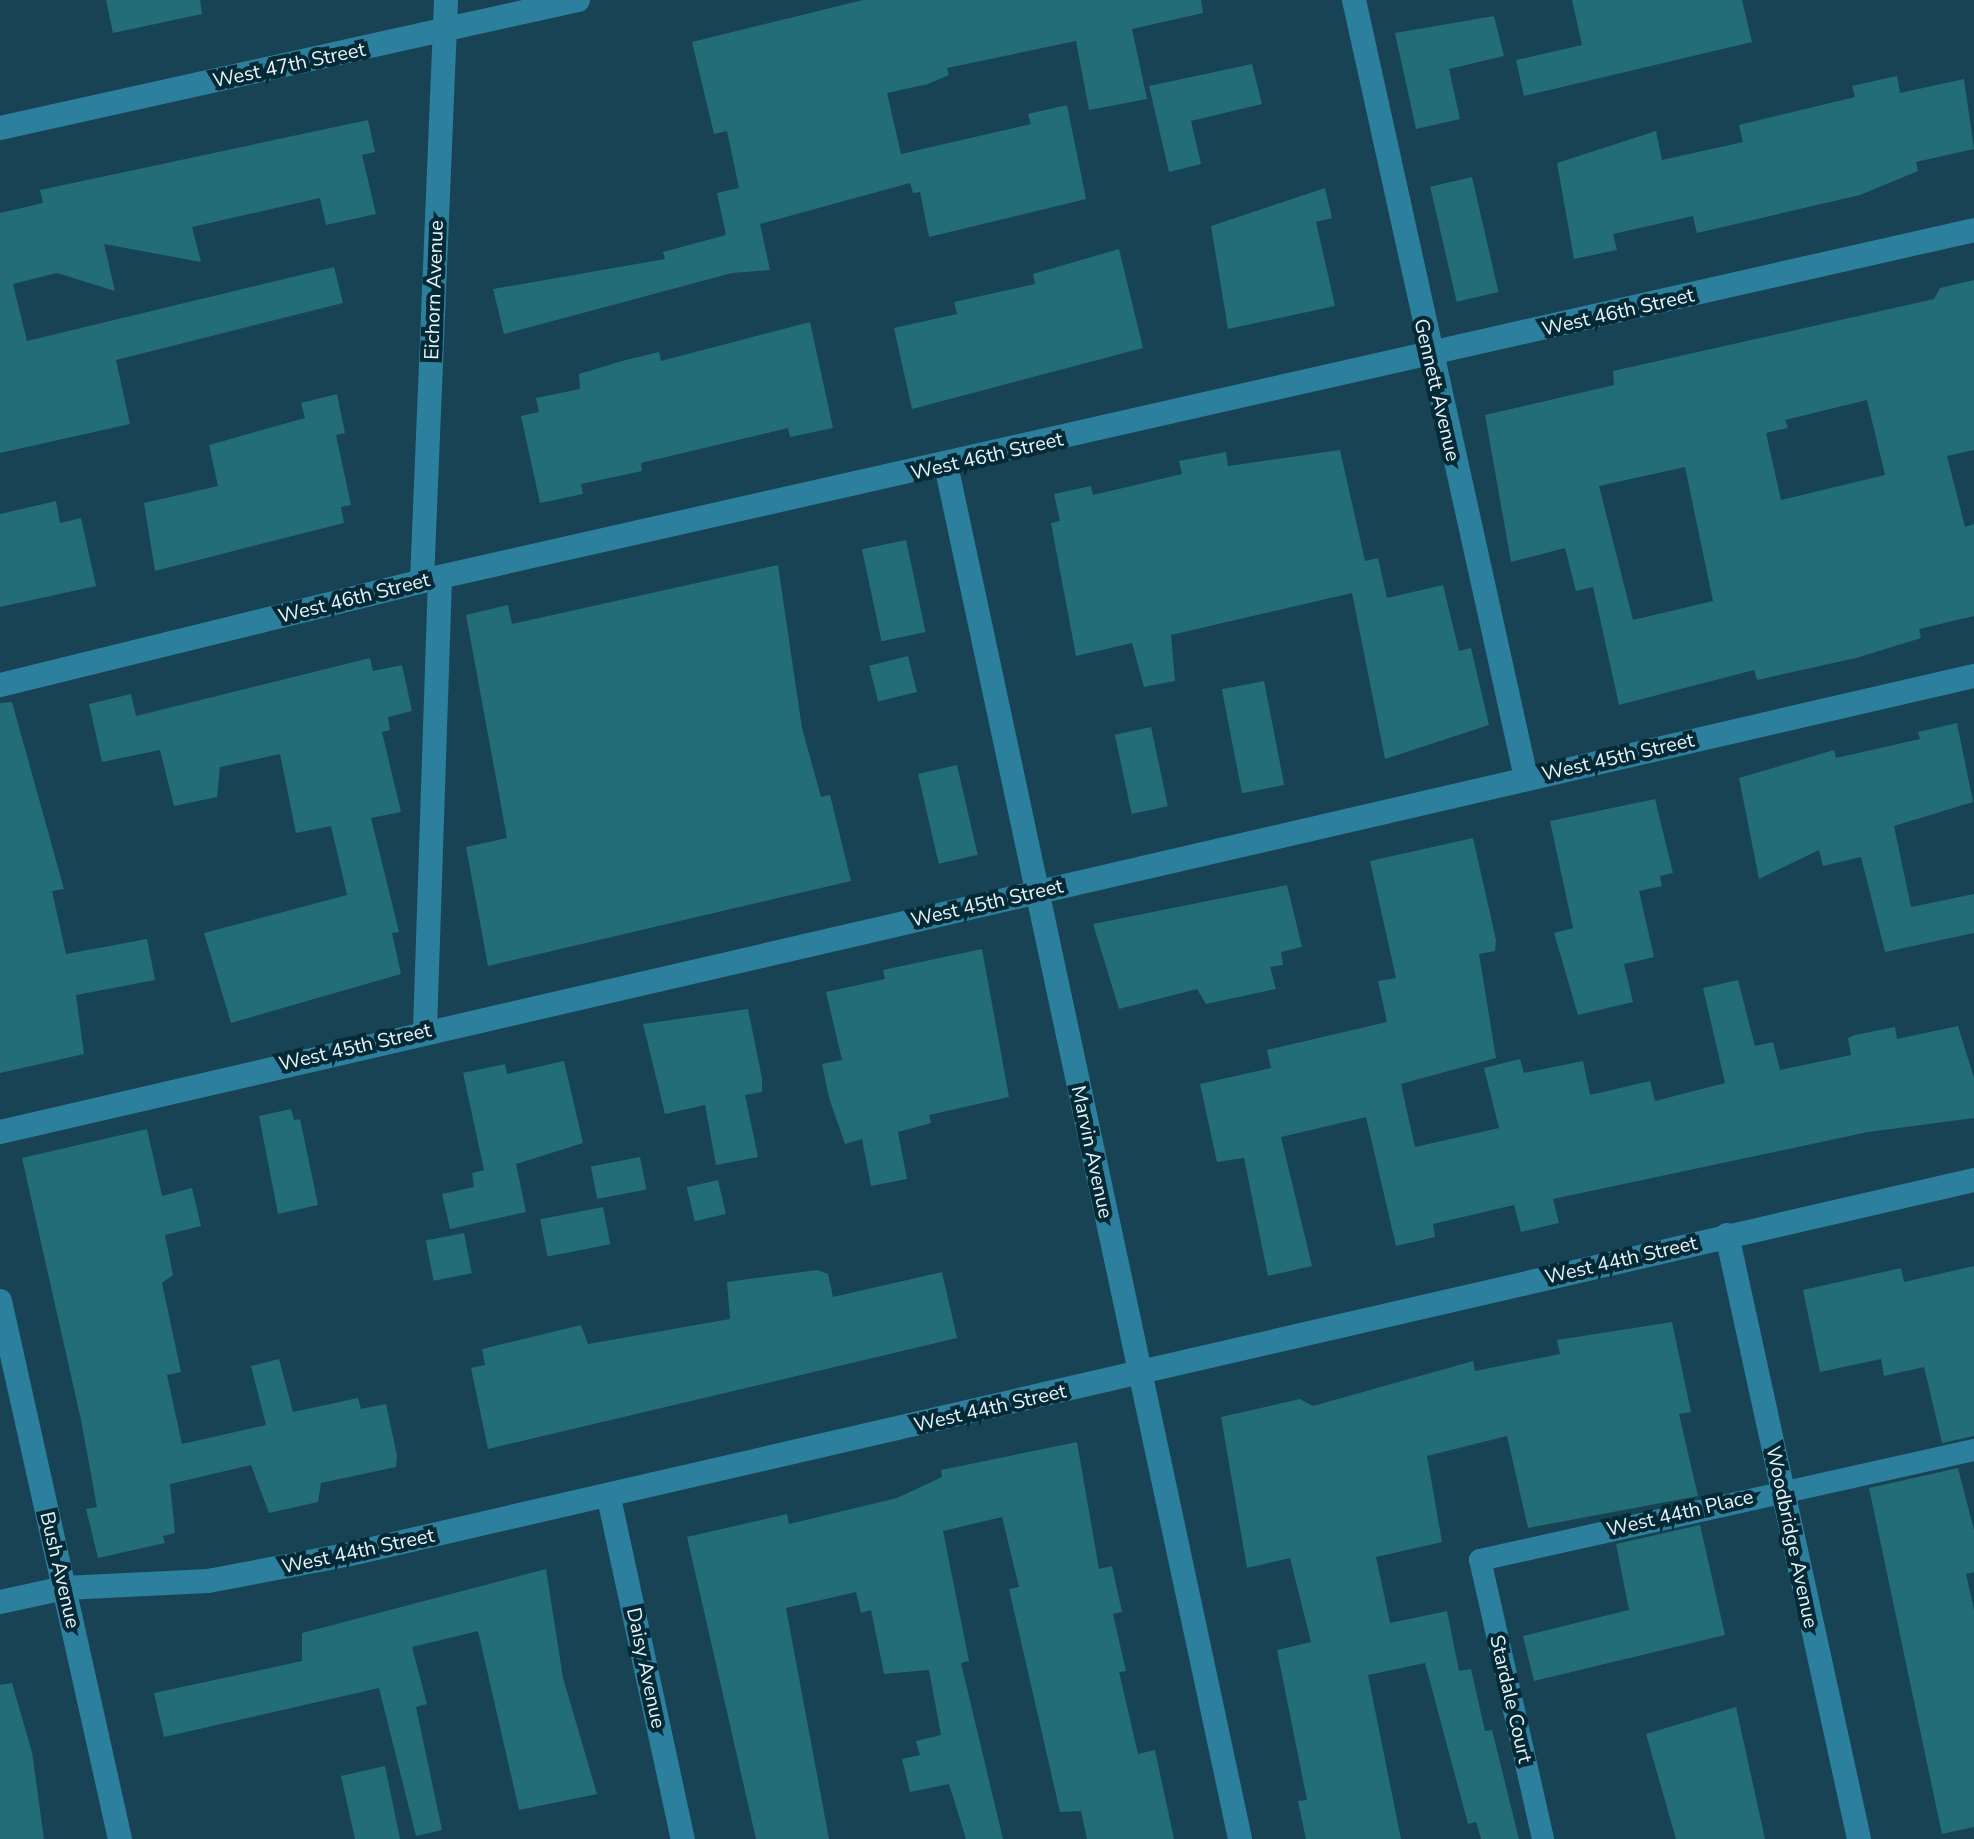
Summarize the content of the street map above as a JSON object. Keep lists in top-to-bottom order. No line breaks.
{"streets":{"street":["West 47th Street","Eichorn Avenue","West 46th Street","Gennett Avenue","West 45th Street","Marvin Avenue","West 44th Street","Woodbridge Avenue","Bush Avenue","Daisy Avenue"],"lane":["West 44th Place","Stardale Court"]},"crossings":[["West 47th Street","Eichorn Avenue"],["Eichorn Avenue","West 46th Street"],["Eichorn Avenue","West 45th Street"],["West 46th Street","Gennett Avenue"],["West 46th Street","Marvin Avenue"],["Gennett Avenue","West 45th Street"],["West 45th Street","Marvin Avenue"],["Marvin Avenue","West 44th Street"],["West 44th Street","Woodbridge Avenue"],["West 44th Street","Bush Avenue"],["West 44th Street","Daisy Avenue"],["West 44th Place","Woodbridge Avenue"],["West 44th Place","Stardale Court"]]}
